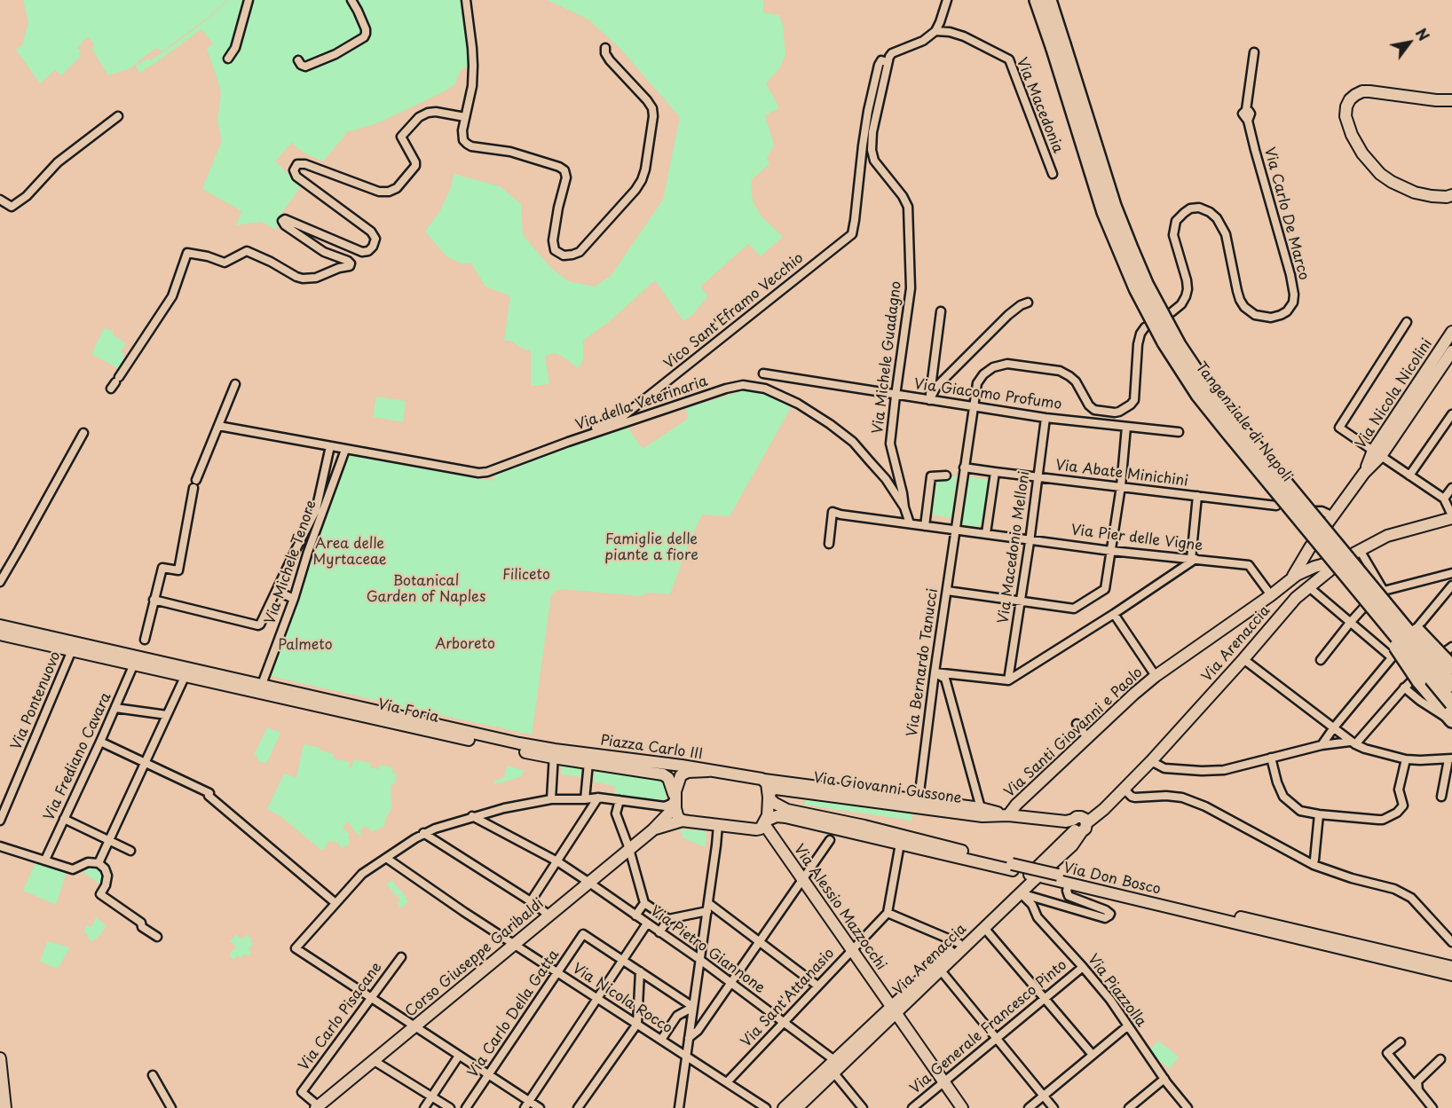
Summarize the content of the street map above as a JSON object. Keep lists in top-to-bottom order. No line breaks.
{"streets":{"highway":["Tangenziale di Napoli"],"main road":["Via Nicola Nicolini","Via Arenaccia","Via Foria","Via Santi Giovanni e Paolo","Piazza Carlo III","Via Giovanni Gussone","Via Don Bosco","Via Alessio Mazzocchi","Corso Giuseppe Garibaldi"],"street":["Via Macedonia","Via Carlo De Marco","Vico Sant'Eframo Vecchio","Via Michele Guadagno","Via Giacomo Profumo","Via della Veterinaria","Via Abate Minichini","Via Pier delle Vigne","Via Macedonio Melloni","Via Michele Tenore","Via Bernardo Tanucci","Via Pontenuovo","Via Frediano Cavara","Via Pietro Giannone","Via Piazzolla","Via Sant'Attanasio","Via Nicola Rocco","Via Carlo Della Gatta","Via Carlo Pisacane","Via Generale Francesco Pinto"]},"crossings":[["Vico Sant'Eframo Vecchio","Via Michele Guadagno"],["Vico Sant'Eframo Vecchio","Via della Veterinaria"],["Via Michele Guadagno","Via Giacomo Profumo"],["Via Michele Guadagno","Via della Veterinaria"],["Via Nicola Nicolini","Via Arenaccia"],["Via Nicola Nicolini","Via Santi Giovanni e Paolo"],["Via Giacomo Profumo","Via Macedonio Melloni"],["Via della Veterinaria","Via Michele Tenore"],["Via Abate Minichini","Via Macedonio Melloni"],["Via Pier delle Vigne","Via Macedonio Melloni"],["Via Pier delle Vigne","Via Bernardo Tanucci"],["Via Pier delle Vigne","Via Santi Giovanni e Paolo"],["Via Michele Tenore","Via Foria"],["Via Arenaccia","Via Giovanni Gussone"],["Via Arenaccia","Via Alessio Mazzocchi"],["Via Arenaccia","Via Pietro Giannone"],["Via Arenaccia","Via Piazzolla"],["Via Bernardo Tanucci","Via Giovanni Gussone"],["Via Pontenuovo","Via Foria"],["Via Foria","Piazza Carlo III"],["Via Foria","Via Frediano Cavara"],["Via Santi Giovanni e Paolo","Via Giovanni Gussone"],["Piazza Carlo III","Via Giovanni Gussone"],["Piazza Carlo III","Corso Giuseppe Garibaldi"],["Via Giovanni Gussone","Via Don Bosco"],["Via Don Bosco","Via Alessio Mazzocchi"],["Via Alessio Mazzocchi","Via Sant'Attanasio"],["Via Alessio Mazzocchi","Via Generale Francesco Pinto"],["Via Pietro Giannone","Corso Giuseppe Garibaldi"],["Via Pietro Giannone","Via Sant'Attanasio"],["Corso Giuseppe Garibaldi","Via Nicola Rocco"],["Corso Giuseppe Garibaldi","Via Carlo Pisacane"],["Via Piazzolla","Via Generale Francesco Pinto"],["Via Sant'Attanasio","Via Nicola Rocco"],["Via Nicola Rocco","Via Carlo Della Gatta"]],"parks":["Famiglie delle piante a fiore","Area delle Myrtaceae","Filiceto","Botanical Garden of Naples","Arboreto","Palmeto"],"north":"top right"}
